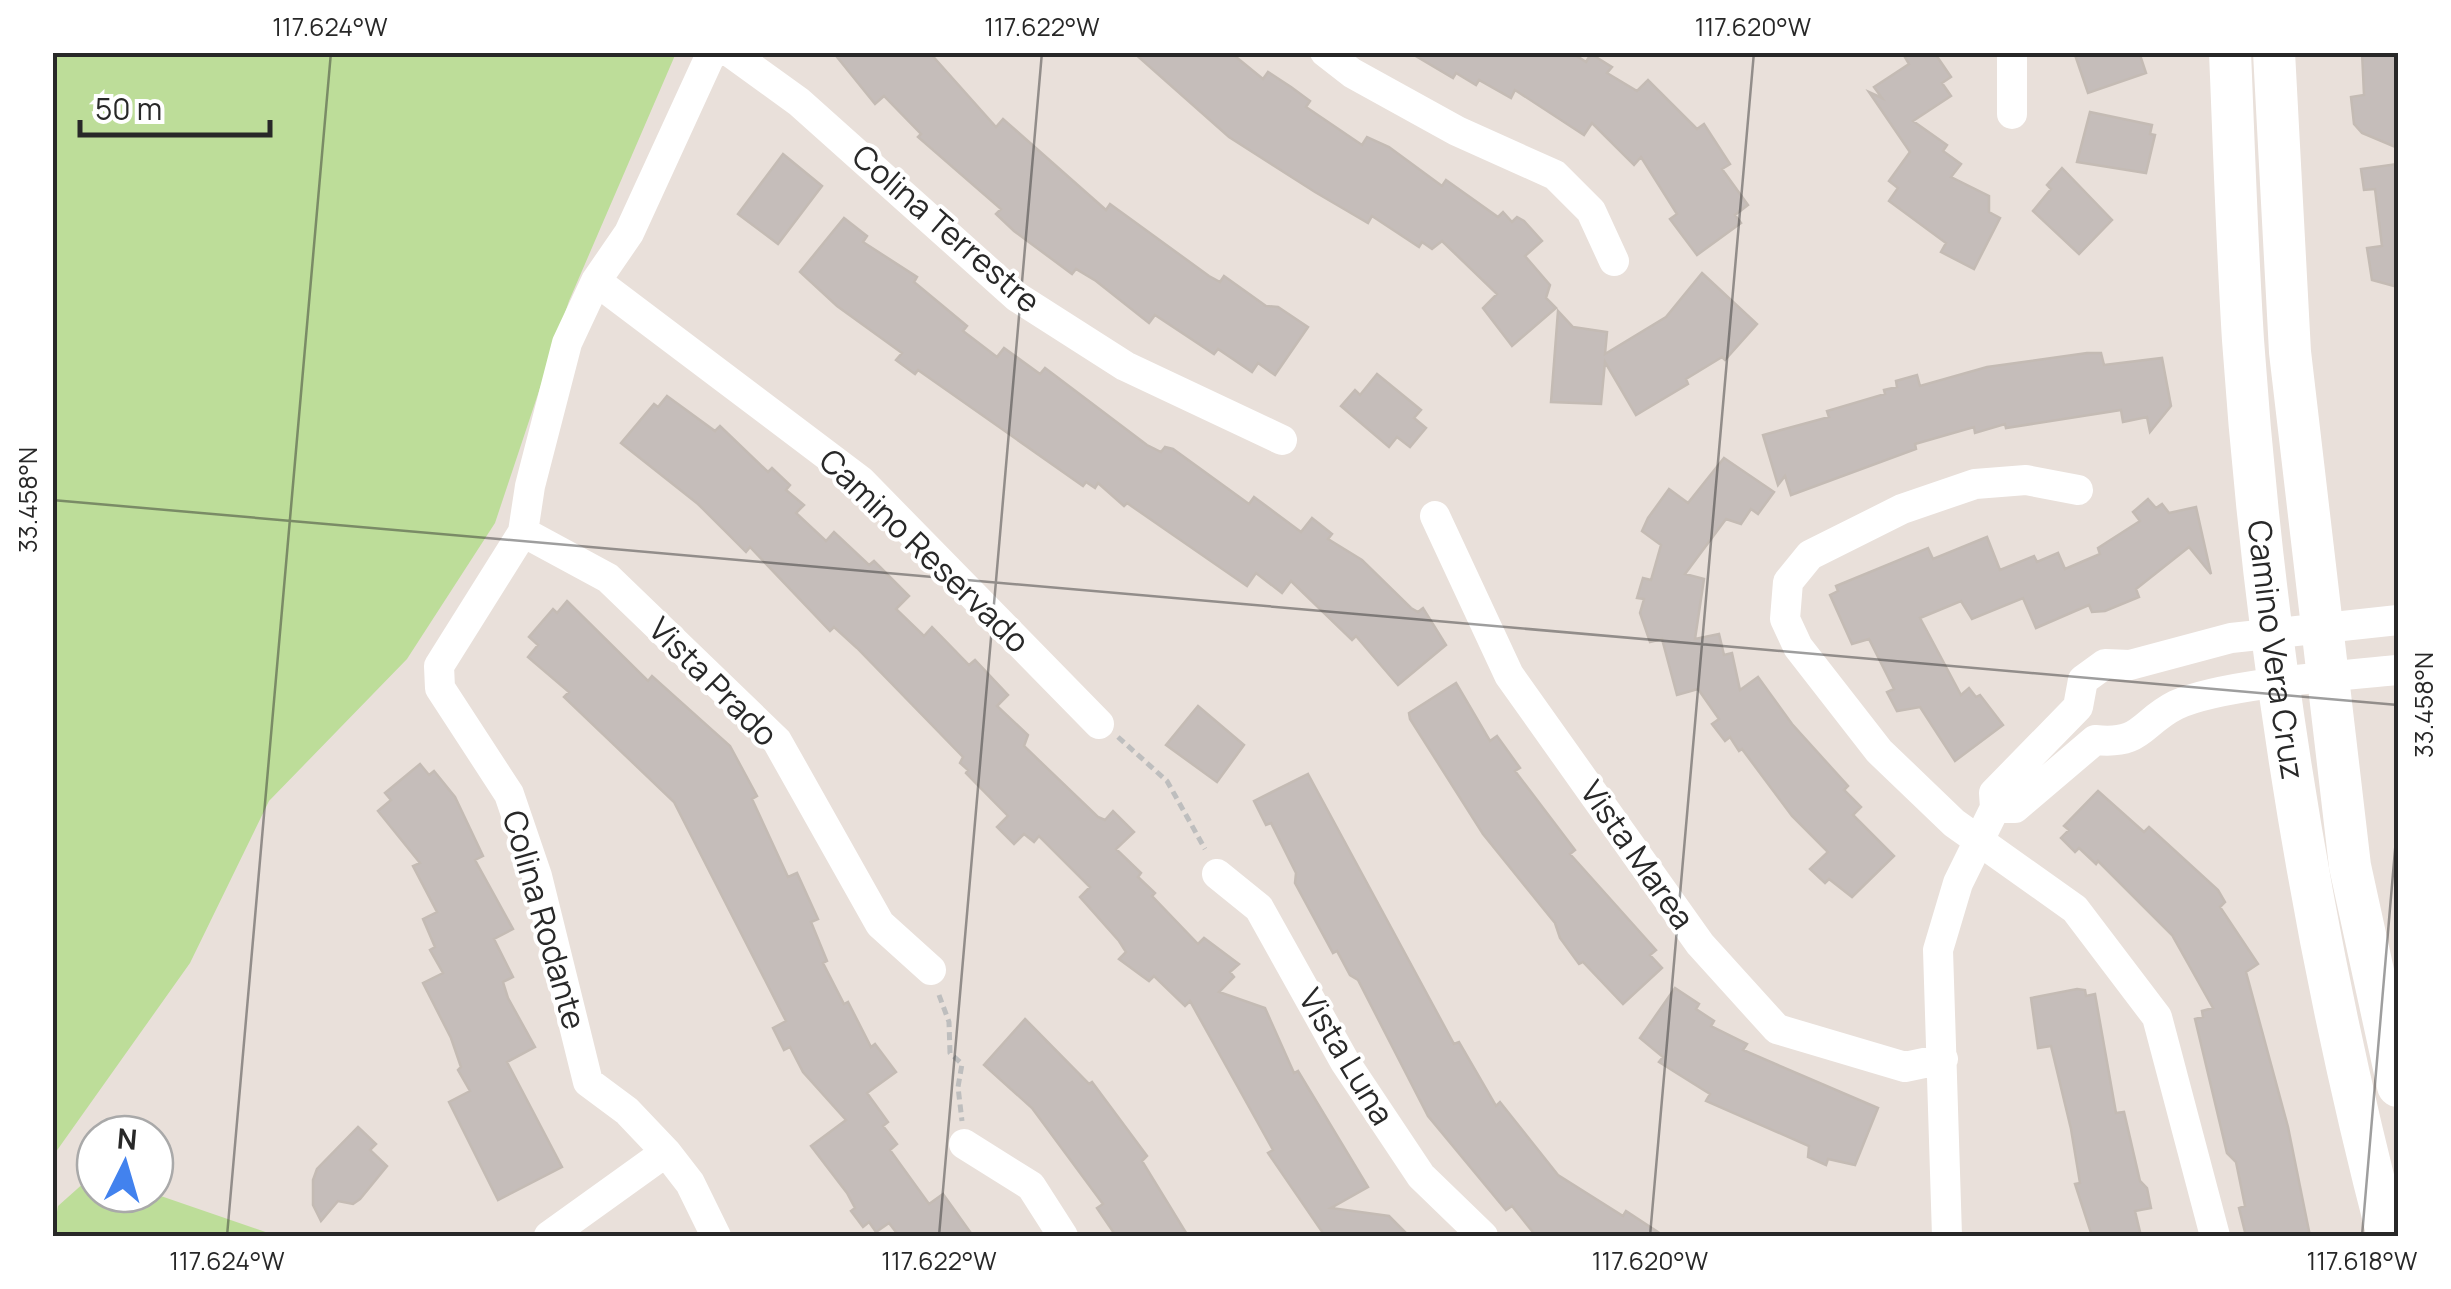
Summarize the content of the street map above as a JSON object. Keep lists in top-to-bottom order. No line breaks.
{"streets":{"main road":["Camino Vera Cruz"],"street":["Colina Terrestre","Camino Reservado","Vista Prado","Vista Marea","Colina Rodante","Vista Luna"]},"crossings":[["Camino Reservado","Colina Rodante"],["Vista Prado","Colina Rodante"]],"scale_bar":"50 m","north":"top","coordinates":["117.624°W","117.622°W","117.620°W","33.458°N","117.618°W"]}
